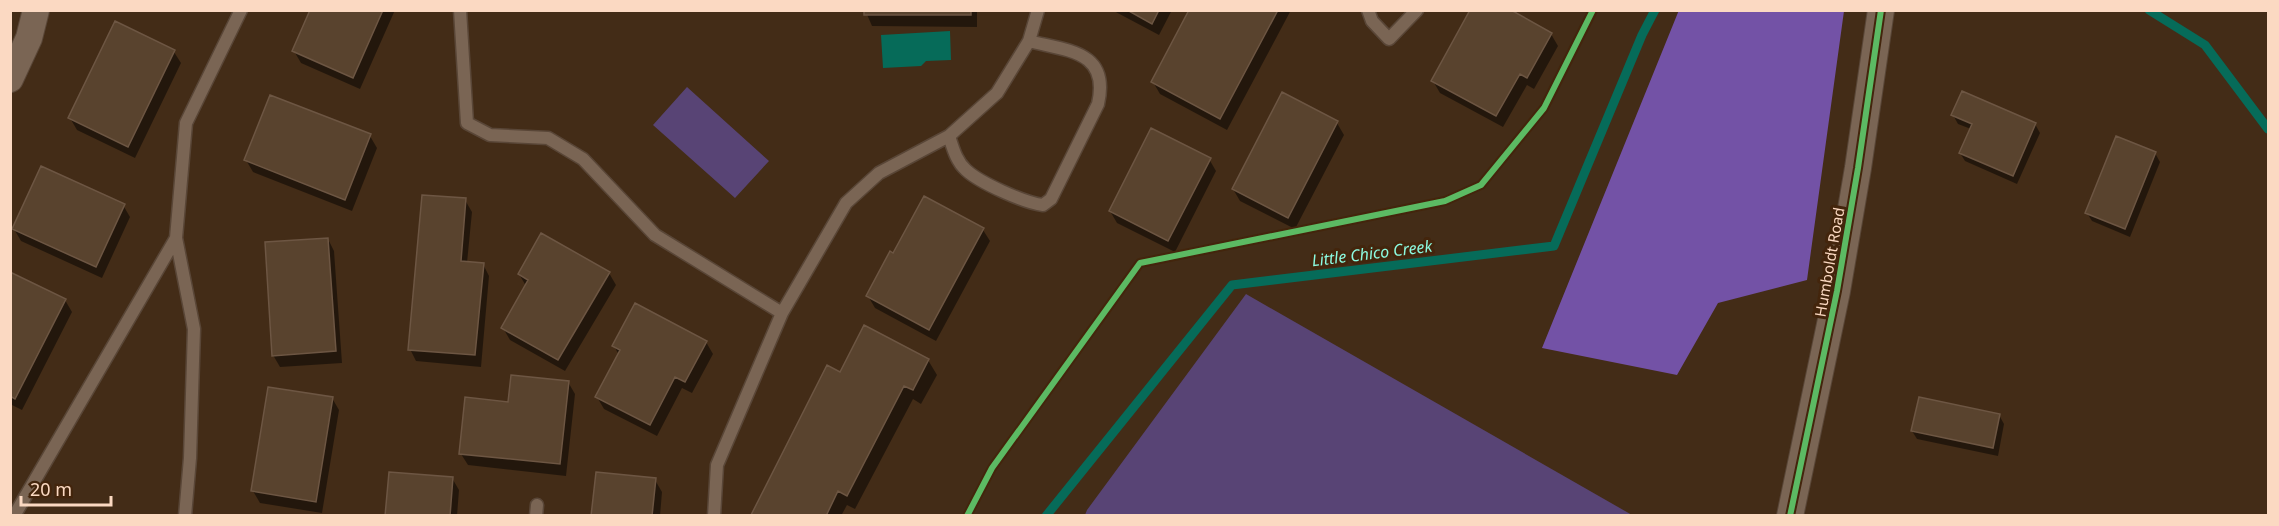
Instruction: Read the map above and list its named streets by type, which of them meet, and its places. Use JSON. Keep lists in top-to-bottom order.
{
  "streets": {
    "street": ["Humboldt Road"]
  },
  "water": ["Little Chico Creek"],
  "scale_bar": "20 m"
}
